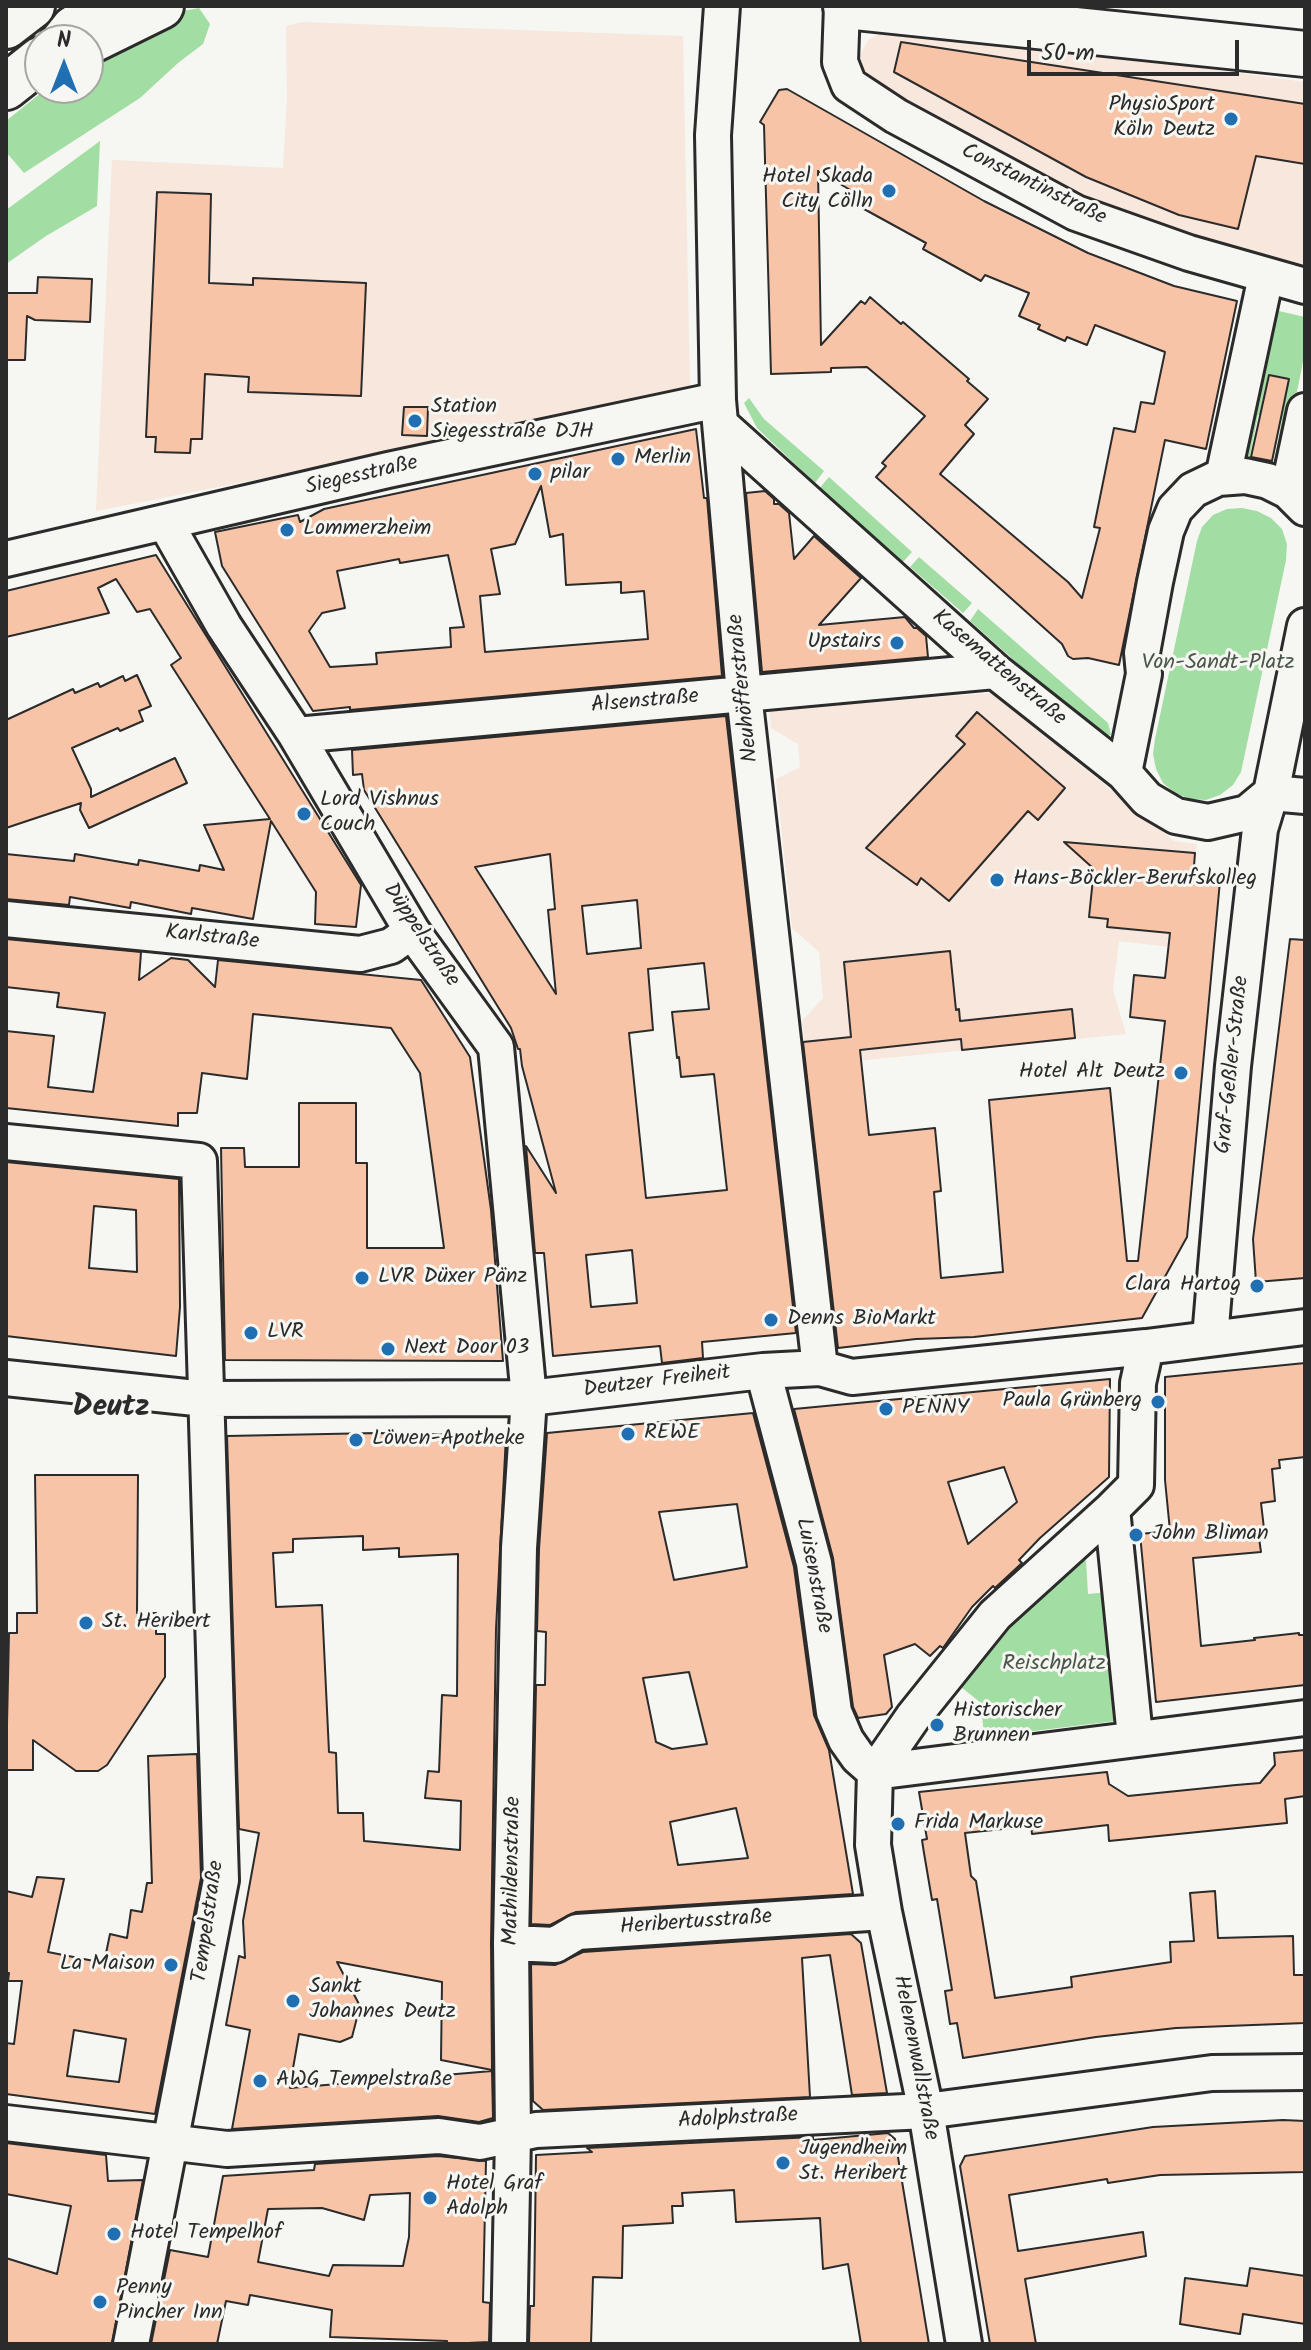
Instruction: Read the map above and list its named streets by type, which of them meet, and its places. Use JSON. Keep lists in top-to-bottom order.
{
  "streets": {
    "street": [
      "Constantinstraße",
      "Siegesstraße",
      "Kasemattenstraße",
      "Neuhöfferstraße",
      "Alsenstraße",
      "Düppelstraße",
      "Karlstraße",
      "Graf-Geßler-Straße",
      "Deutzer Freiheit",
      "Luisenstraße",
      "Mathildenstraße",
      "Tempelstraße",
      "Heribertusstraße",
      "Helenenwallstraße",
      "Adolphstraße"
    ]
  },
  "crossings": [
    ["Siegesstraße", "Kasemattenstraße"],
    ["Siegesstraße", "Neuhöfferstraße"],
    ["Siegesstraße", "Düppelstraße"],
    ["Kasemattenstraße", "Neuhöfferstraße"],
    ["Kasemattenstraße", "Alsenstraße"],
    ["Kasemattenstraße", "Graf-Geßler-Straße"],
    ["Neuhöfferstraße", "Alsenstraße"],
    ["Neuhöfferstraße", "Deutzer Freiheit"],
    ["Alsenstraße", "Düppelstraße"],
    ["Düppelstraße", "Karlstraße"],
    ["Düppelstraße", "Deutzer Freiheit"],
    ["Düppelstraße", "Mathildenstraße"],
    ["Graf-Geßler-Straße", "Deutzer Freiheit"],
    ["Deutzer Freiheit", "Luisenstraße"],
    ["Deutzer Freiheit", "Mathildenstraße"],
    ["Deutzer Freiheit", "Tempelstraße"],
    ["Luisenstraße", "Helenenwallstraße"],
    ["Mathildenstraße", "Heribertusstraße"],
    ["Mathildenstraße", "Adolphstraße"],
    ["Tempelstraße", "Adolphstraße"],
    ["Heribertusstraße", "Helenenwallstraße"],
    ["Helenenwallstraße", "Adolphstraße"]
  ],
  "districts": ["Deutz"],
  "parks": ["Von-Sandt-Platz", "Reischplatz"],
  "places": [
    "PhysioSport Köln Deutz",
    "Hotel Skada City Cölln",
    "Station Siegesstraße DJH",
    "Merlin",
    "pilar",
    "Lommerzheim",
    "Upstairs",
    "Lord Vishnus Couch",
    "Hans-Böckler-Berufskolleg",
    "Hotel Alt Deutz",
    "LVR Düxer Pänz",
    "Clara Hartog",
    "Denns BioMarkt",
    "LVR",
    "Next Door 03",
    "Paula Grünberg",
    "PENNY",
    "REWE",
    "Löwen-Apotheke",
    "John Bliman",
    "St. Heribert",
    "Historischer Brunnen",
    "Frida Markuse",
    "La Maison",
    "Sankt Johannes Deutz",
    "AWG Tempelstraße",
    "Jugendheim St. Heribert",
    "Hotel Graf Adolph",
    "Hotel Tempelhof",
    "Penny Pincher Inn"
  ],
  "scale_bar": "50 m",
  "north": "top"
}
